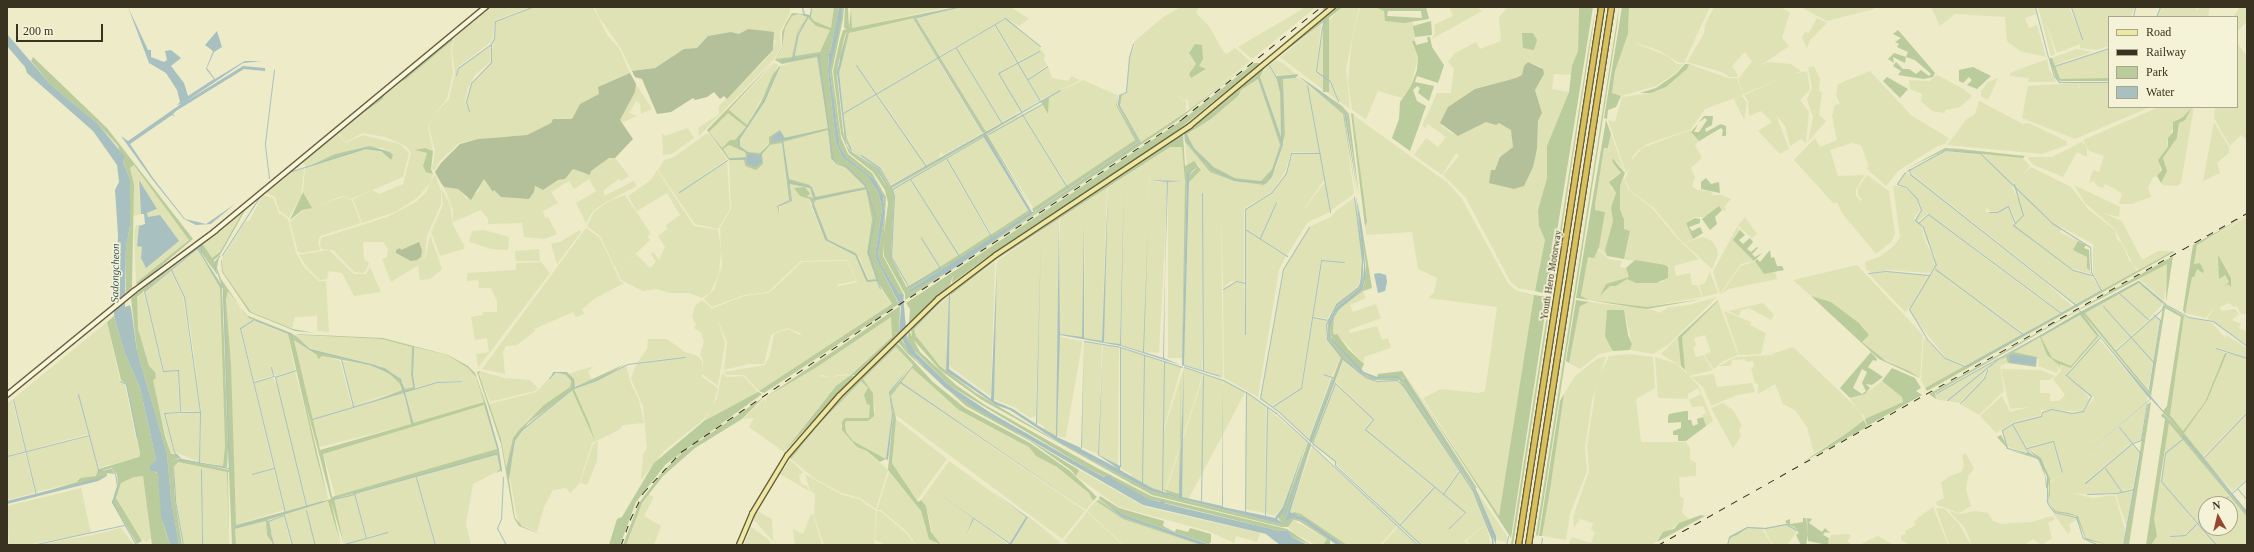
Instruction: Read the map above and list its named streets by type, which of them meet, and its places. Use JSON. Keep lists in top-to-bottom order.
{
  "streets": {
    "highway": ["Youth Hero Motorway"]
  },
  "water": ["Sadongcheon"],
  "legend": [
    "Road",
    "Railway",
    "Park",
    "Water"
  ],
  "scale_bar": "200 m",
  "north": "top"
}
